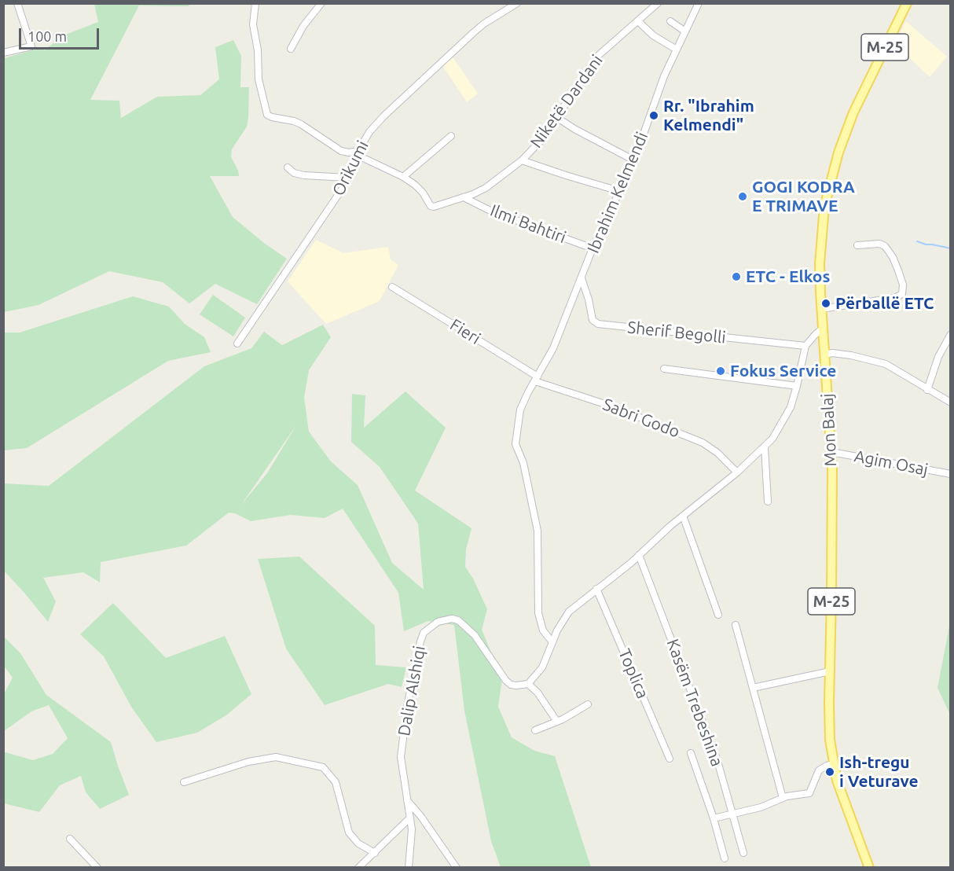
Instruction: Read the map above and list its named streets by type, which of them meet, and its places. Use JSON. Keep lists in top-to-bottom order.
{
  "streets": {
    "main road": ["M-25", "Mon Balaj"],
    "street": [
      "Niketë Dardani",
      "Orikumi",
      "Ibrahim Kelmendi",
      "Ilmi Bahtiri",
      "Fieri",
      "Sherif Begolli",
      "Sabri Godo",
      "Agim Osaj",
      "Toplica",
      "Dalip Alshiqi",
      "Kasëm Trebeshina"
    ]
  },
  "crossings": [
    ["Niketë Dardani", "Ilmi Bahtiri"],
    ["Ibrahim Kelmendi", "Ilmi Bahtiri"],
    ["Ibrahim Kelmendi", "Fieri"],
    ["Ibrahim Kelmendi", "Sherif Begolli"],
    ["Ibrahim Kelmendi", "Sabri Godo"],
    ["Fieri", "Sabri Godo"],
    ["Mon Balaj", "Agim Osaj"]
  ],
  "places": [
    "Rr. \"Ibrahim Kelmendi\"",
    "GOGI KODRA E TRIMAVE",
    "ETC - Elkos",
    "Përballë ETC",
    "Fokus Service",
    "Ish-tregu i Veturave"
  ],
  "scale_bar": "100 m"
}
